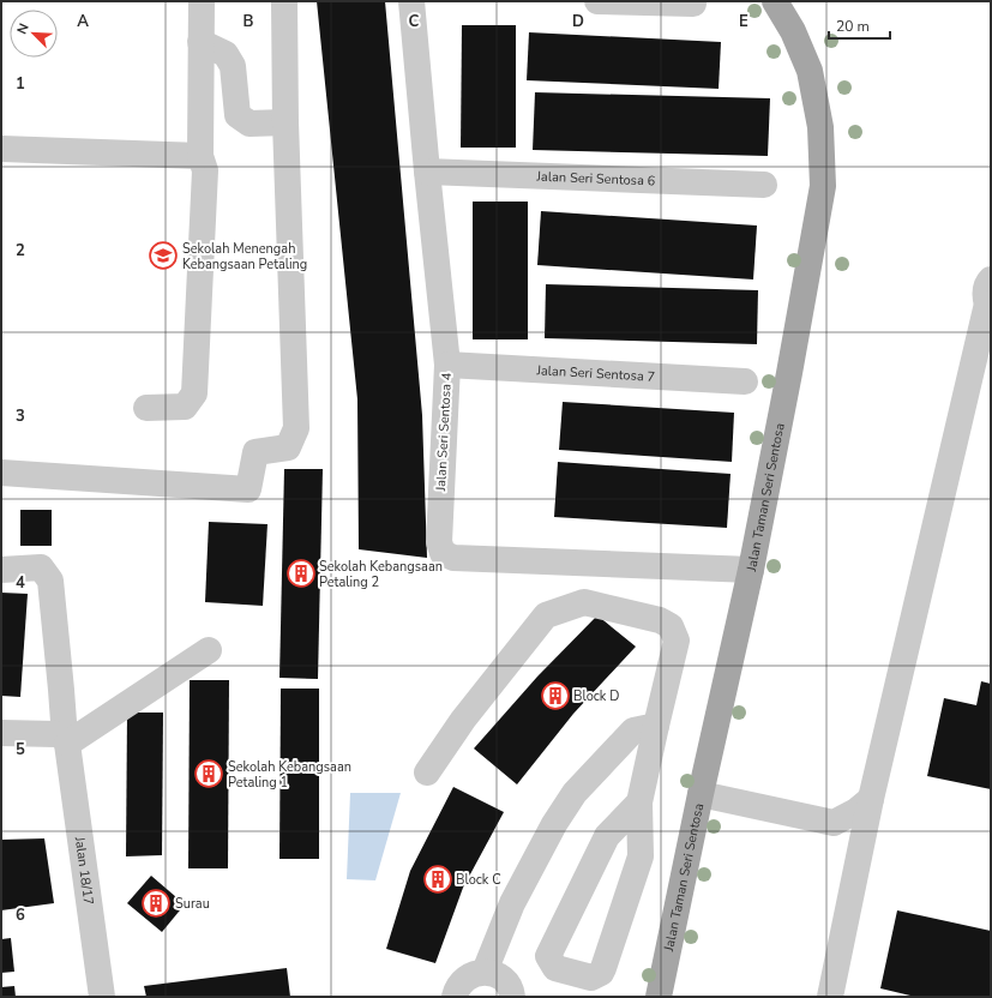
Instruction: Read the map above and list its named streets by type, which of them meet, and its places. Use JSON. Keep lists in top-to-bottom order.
{
  "streets": {
    "main road": ["Jalan Taman Seri Sentosa"],
    "street": [
      "Jalan Seri Sentosa 6",
      "Jalan Seri Sentosa 7",
      "Jalan Seri Sentosa 4",
      "Jalan 18/17"
    ]
  },
  "crossings": [
    ["Jalan Seri Sentosa 6", "Jalan Seri Sentosa 4"],
    ["Jalan Seri Sentosa 7", "Jalan Seri Sentosa 4"],
    ["Jalan Seri Sentosa 4", "Jalan Taman Seri Sentosa"]
  ],
  "places": {
    "school or university": ["Sekolah Menengah Kebangsaan Petaling"],
    "building": [
      "Sekolah Kebangsaan Petaling 2",
      "Block D",
      "Sekolah Kebangsaan Petaling 1",
      "Block C",
      "Surau"
    ]
  },
  "scale_bar": "20 m",
  "north": "top left",
  "grid": {
    "columns": [
      "A",
      "B",
      "C",
      "D",
      "E"
    ],
    "rows": [
      "1",
      "2",
      "3",
      "4",
      "5",
      "6"
    ]
  }
}
